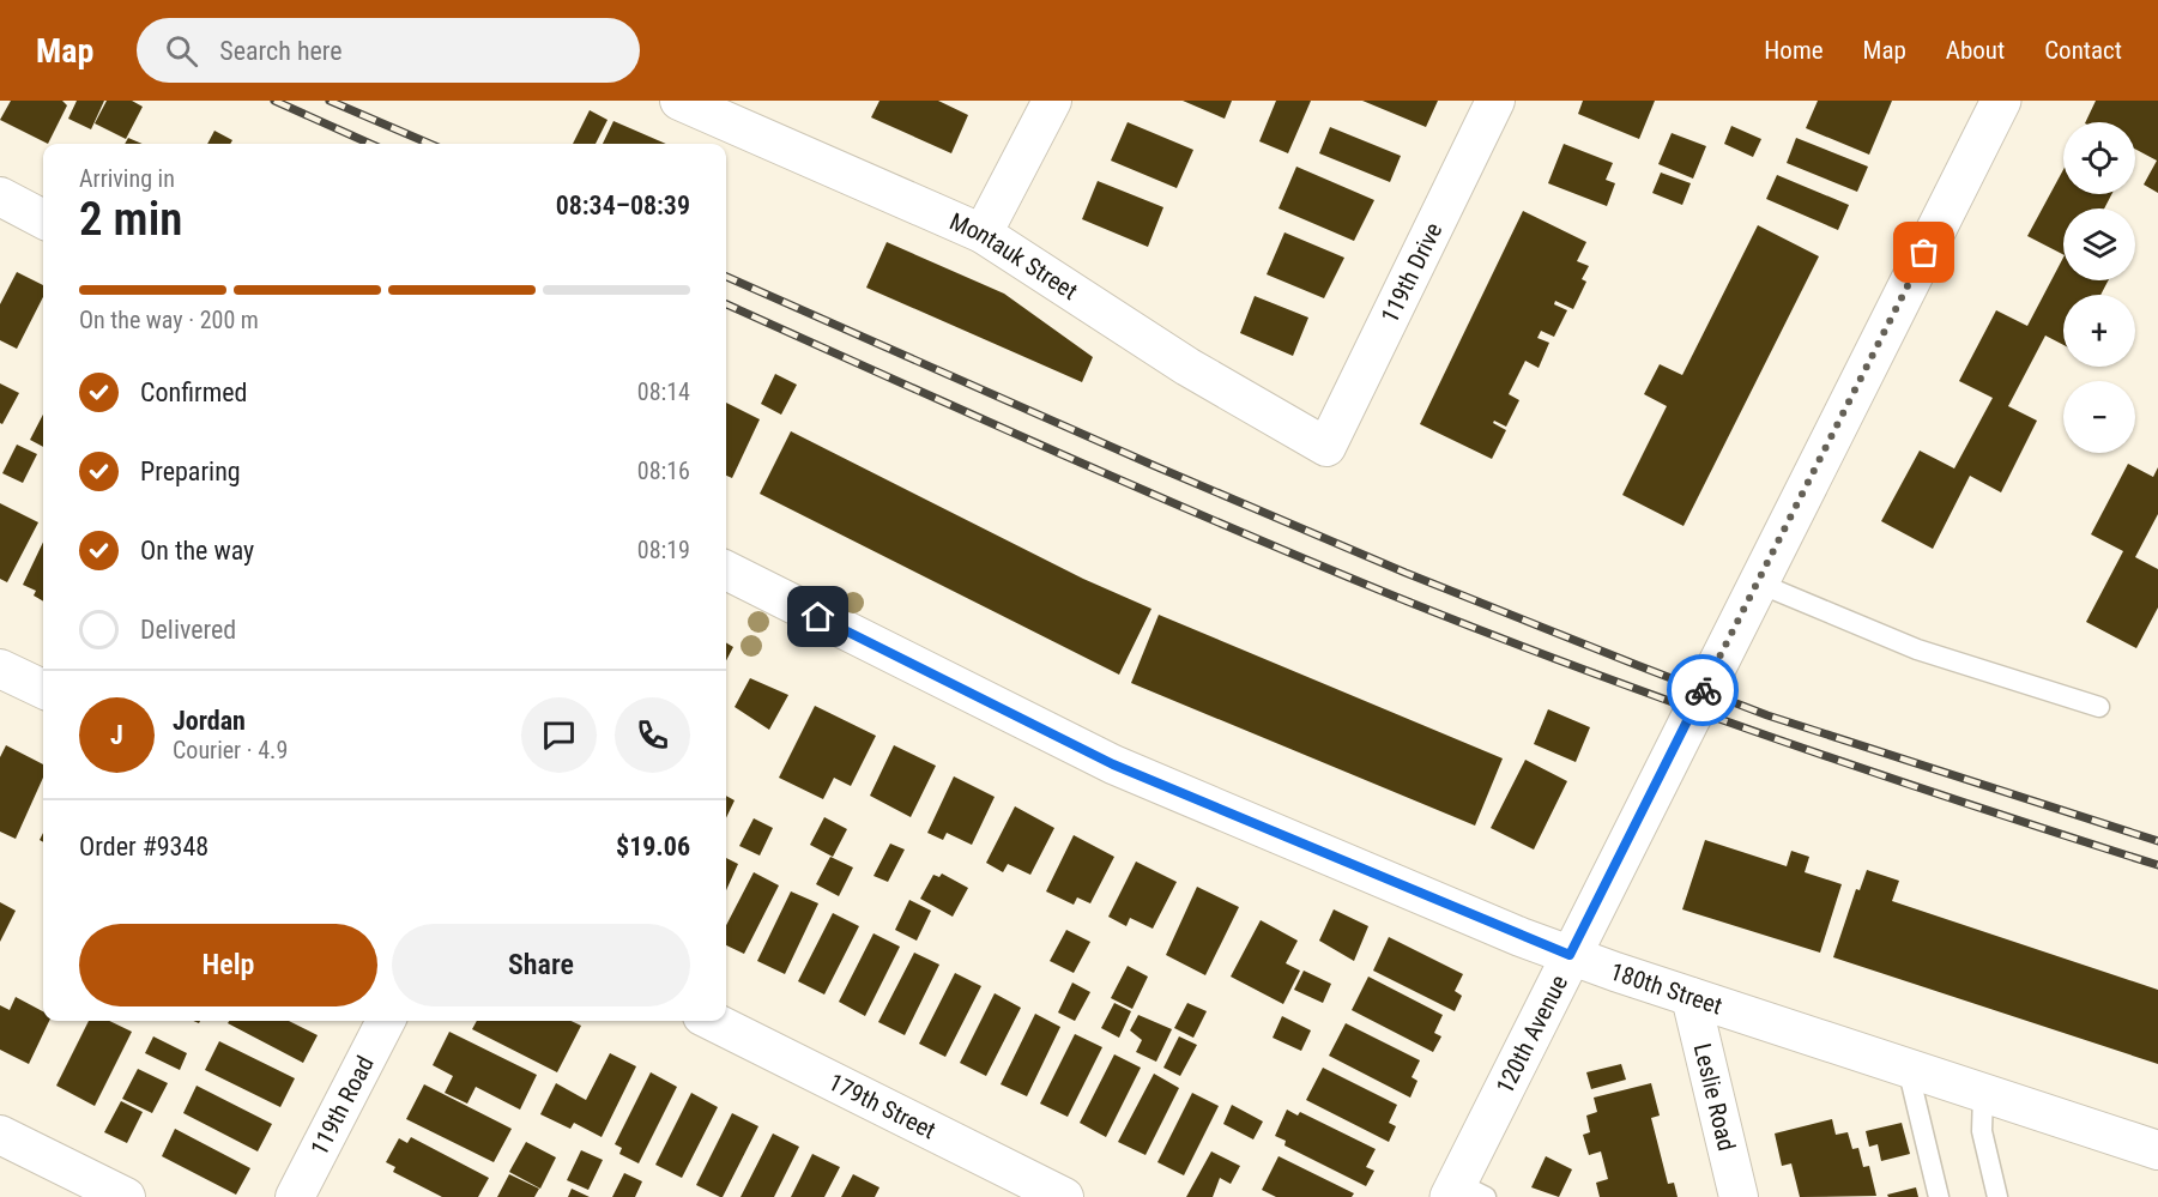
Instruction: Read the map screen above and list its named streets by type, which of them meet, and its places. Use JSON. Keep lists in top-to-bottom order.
{
  "streets": {
    "street": [
      "Montauk Street",
      "119th Drive",
      "180th Street",
      "120th Avenue",
      "Leslie Road",
      "119th Road",
      "179th Street"
    ]
  },
  "crossings": [
    ["Montauk Street", "119th Drive"],
    ["180th Street", "120th Avenue"],
    ["180th Street", "Leslie Road"]
  ],
  "page": {
    "header": "Map",
    "search": "Search here",
    "nav": [
      "Home",
      "Map",
      "About",
      "Contact"
    ],
    "map_buttons": ["+", "−"],
    "heading": ["2 min", "Arriving in", "08:34–08:39"],
    "panel": [
      "Jordan",
      "Courier · 4.9",
      "Order #9348",
      "$19.06"
    ],
    "bar": "On the way · 200 m",
    "list": [
      ["Confirmed", "08:14"],
      ["Preparing", "08:16"],
      ["On the way", "08:19"],
      "Delivered"
    ],
    "round": "J",
    "buttons": ["Help", "Share"]
  }
}
